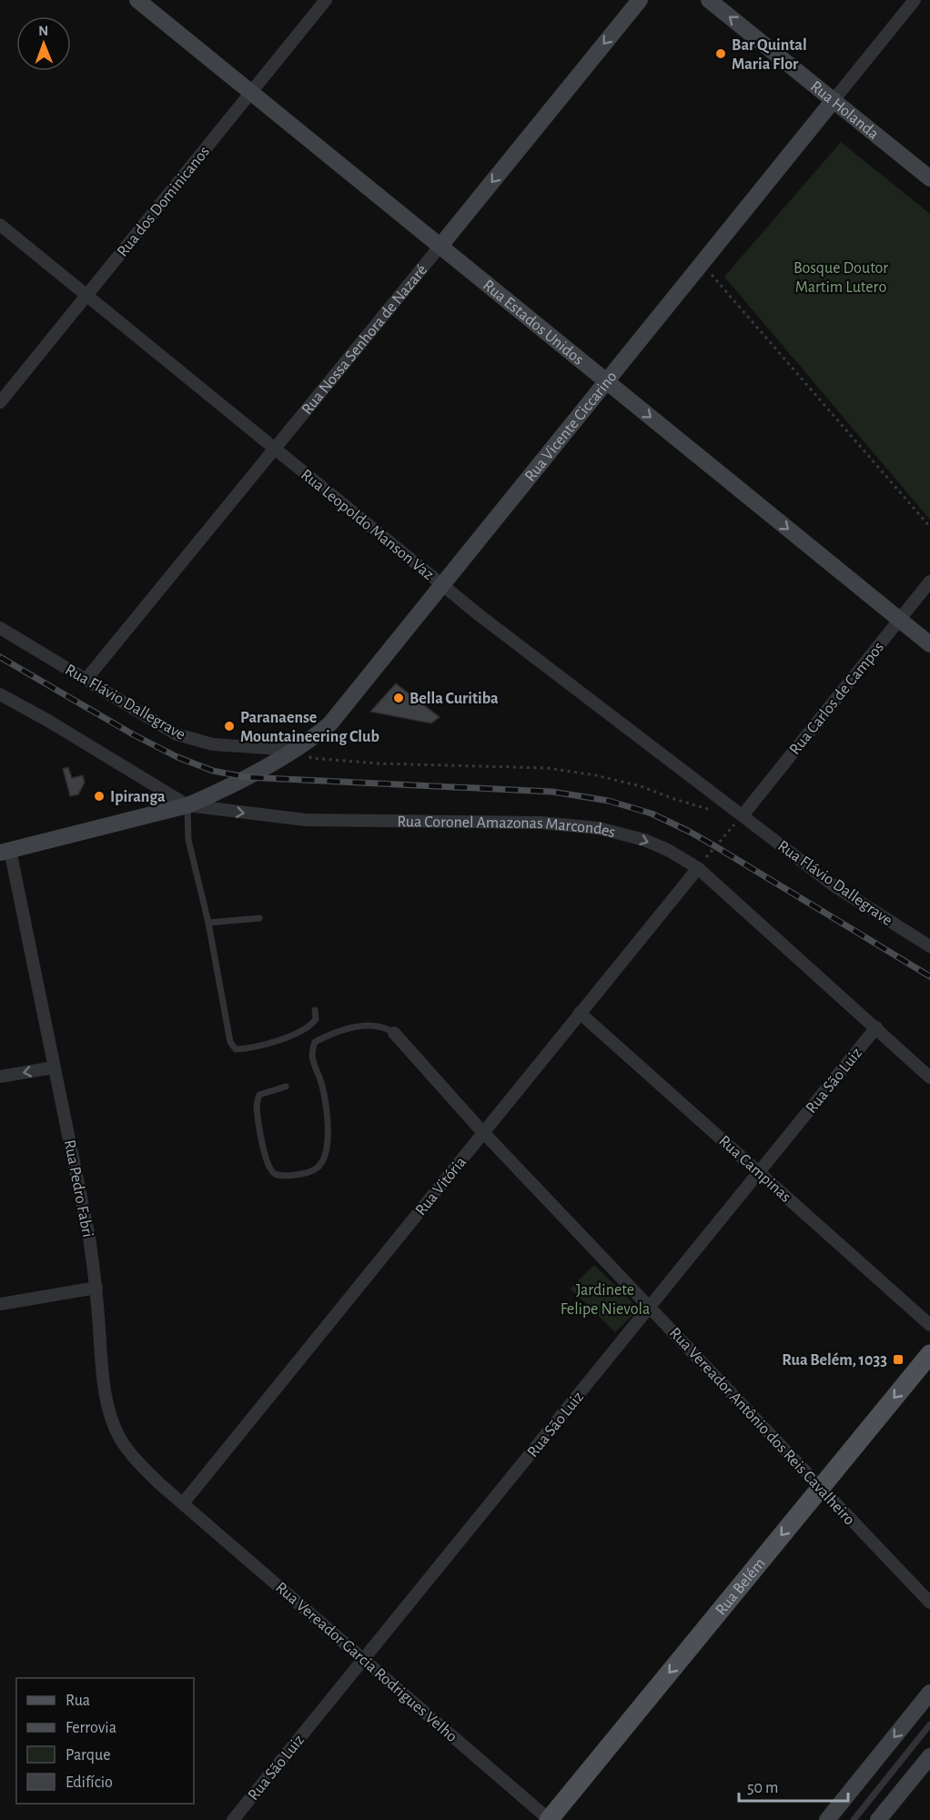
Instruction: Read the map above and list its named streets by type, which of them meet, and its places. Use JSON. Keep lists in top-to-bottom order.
{
  "streets": {
    "main road": ["Rua Belém"],
    "street": [
      "Rua Holanda",
      "Rua dos Dominicanos",
      "Rua Estados Unidos",
      "Rua Nossa Senhora de Nazaré",
      "Rua Vicente Ciccarino",
      "Rua Leopoldo Manson Vaz",
      "Rua Carlos de Campos",
      "Rua Flávio Dallegrave",
      "Rua Coronel Amazonas Marcondes",
      "Rua São Luiz",
      "Rua Campinas",
      "Rua Vitória",
      "Rua Pedro Fabri",
      "Rua Vereador Antônio dos Reis Cavalheiro",
      "Rua Vereador Garcia Rodrigues Velho"
    ]
  },
  "crossings": [
    ["Rua Holanda", "Rua Vicente Ciccarino"],
    ["Rua dos Dominicanos", "Rua Estados Unidos"],
    ["Rua dos Dominicanos", "Rua Leopoldo Manson Vaz"],
    ["Rua Estados Unidos", "Rua Nossa Senhora de Nazaré"],
    ["Rua Estados Unidos", "Rua Vicente Ciccarino"],
    ["Rua Estados Unidos", "Rua Carlos de Campos"],
    ["Rua Nossa Senhora de Nazaré", "Rua Leopoldo Manson Vaz"],
    ["Rua Nossa Senhora de Nazaré", "Rua Flávio Dallegrave"],
    ["Rua Vicente Ciccarino", "Rua Leopoldo Manson Vaz"],
    ["Rua Vicente Ciccarino", "Rua Flávio Dallegrave"],
    ["Rua Vicente Ciccarino", "Rua Coronel Amazonas Marcondes"],
    ["Rua Leopoldo Manson Vaz", "Rua Carlos de Campos"],
    ["Rua Leopoldo Manson Vaz", "Rua Flávio Dallegrave"],
    ["Rua Carlos de Campos", "Rua Flávio Dallegrave"],
    ["Rua Coronel Amazonas Marcondes", "Rua São Luiz"],
    ["Rua Coronel Amazonas Marcondes", "Rua Vitória"],
    ["Rua Coronel Amazonas Marcondes", "Rua Pedro Fabri"],
    ["Rua São Luiz", "Rua Campinas"],
    ["Rua São Luiz", "Rua Vereador Antônio dos Reis Cavalheiro"],
    ["Rua São Luiz", "Rua Vereador Garcia Rodrigues Velho"],
    ["Rua Campinas", "Rua Vitória"],
    ["Rua Vitória", "Rua Pedro Fabri"],
    ["Rua Vitória", "Rua Vereador Antônio dos Reis Cavalheiro"],
    ["Rua Vitória", "Rua Vereador Garcia Rodrigues Velho"],
    ["Rua Pedro Fabri", "Rua Vereador Garcia Rodrigues Velho"],
    ["Rua Vereador Antônio dos Reis Cavalheiro", "Rua Belém"],
    ["Rua Belém", "Rua Vereador Garcia Rodrigues Velho"]
  ],
  "one_way": [
    "Rua Holanda",
    "Rua Estados Unidos",
    "Rua Nossa Senhora de Nazaré",
    "Rua Coronel Amazonas Marcondes",
    "Rua Belém"
  ],
  "parks": ["Bosque Doutor Martim Lutero", "Jardinete Felipe Nievola"],
  "places": {
    "other": [
      "Bar Quintal Maria Flor",
      "Bella Curitiba",
      "Paranaense Mountaineering Club",
      "Ipiranga"
    ],
    "transit": ["Rua Belém, 1033"]
  },
  "legend": [
    "Rua",
    "Ferrovia",
    "Parque",
    "Edifício"
  ],
  "scale_bar": "50 m",
  "north": "top"
}
